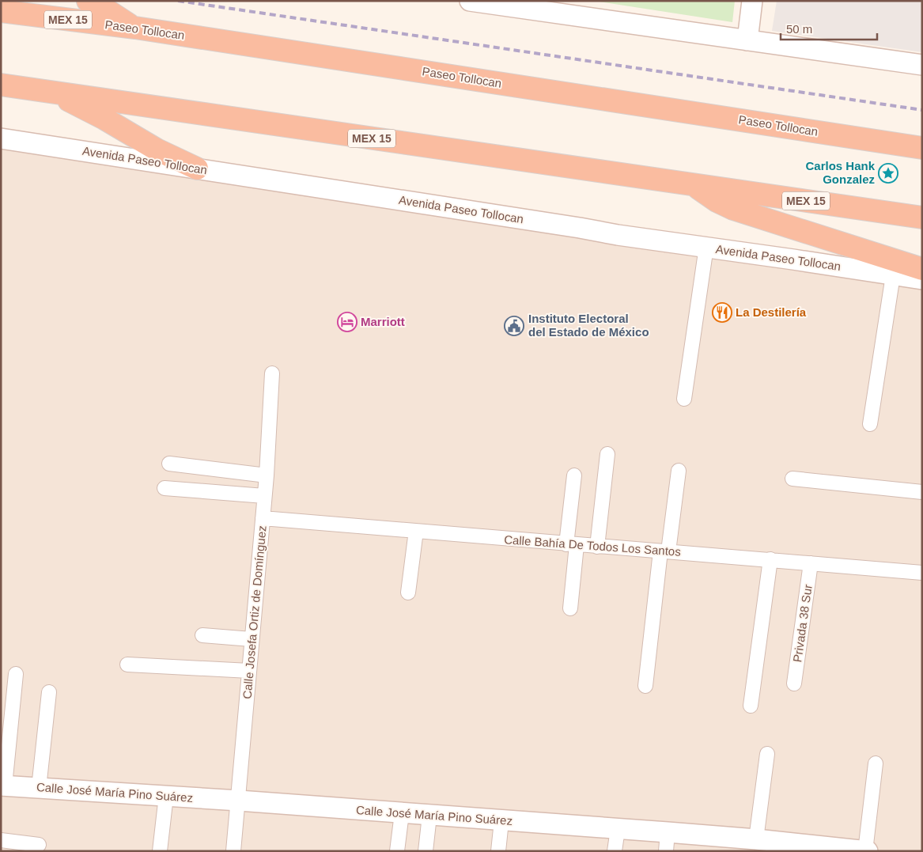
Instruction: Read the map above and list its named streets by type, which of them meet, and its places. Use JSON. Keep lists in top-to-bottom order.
{
  "streets": {
    "highway": ["MEX 15", "Paseo Tollocan"],
    "main road": ["Avenida Paseo Tollocan", "Calle José María Pino Suárez"],
    "street": ["Calle Bahía De Todos Los Santos", "Calle Josefa Ortiz de Domínguez", "Privada 38 Sur"]
  },
  "crossings": [
    ["Calle Bahía De Todos Los Santos", "Calle Josefa Ortiz de Domínguez"],
    ["Calle Bahía De Todos Los Santos", "Privada 38 Sur"],
    ["Calle Josefa Ortiz de Domínguez", "Calle José María Pino Suárez"]
  ],
  "places": {
    "place": ["Carlos Hank Gonzalez"],
    "restaurant": ["La Destilería"],
    "hotel": ["Marriott"],
    "public building": ["Instituto Electoral del Estado de México"]
  },
  "scale_bar": "50 m"
}
